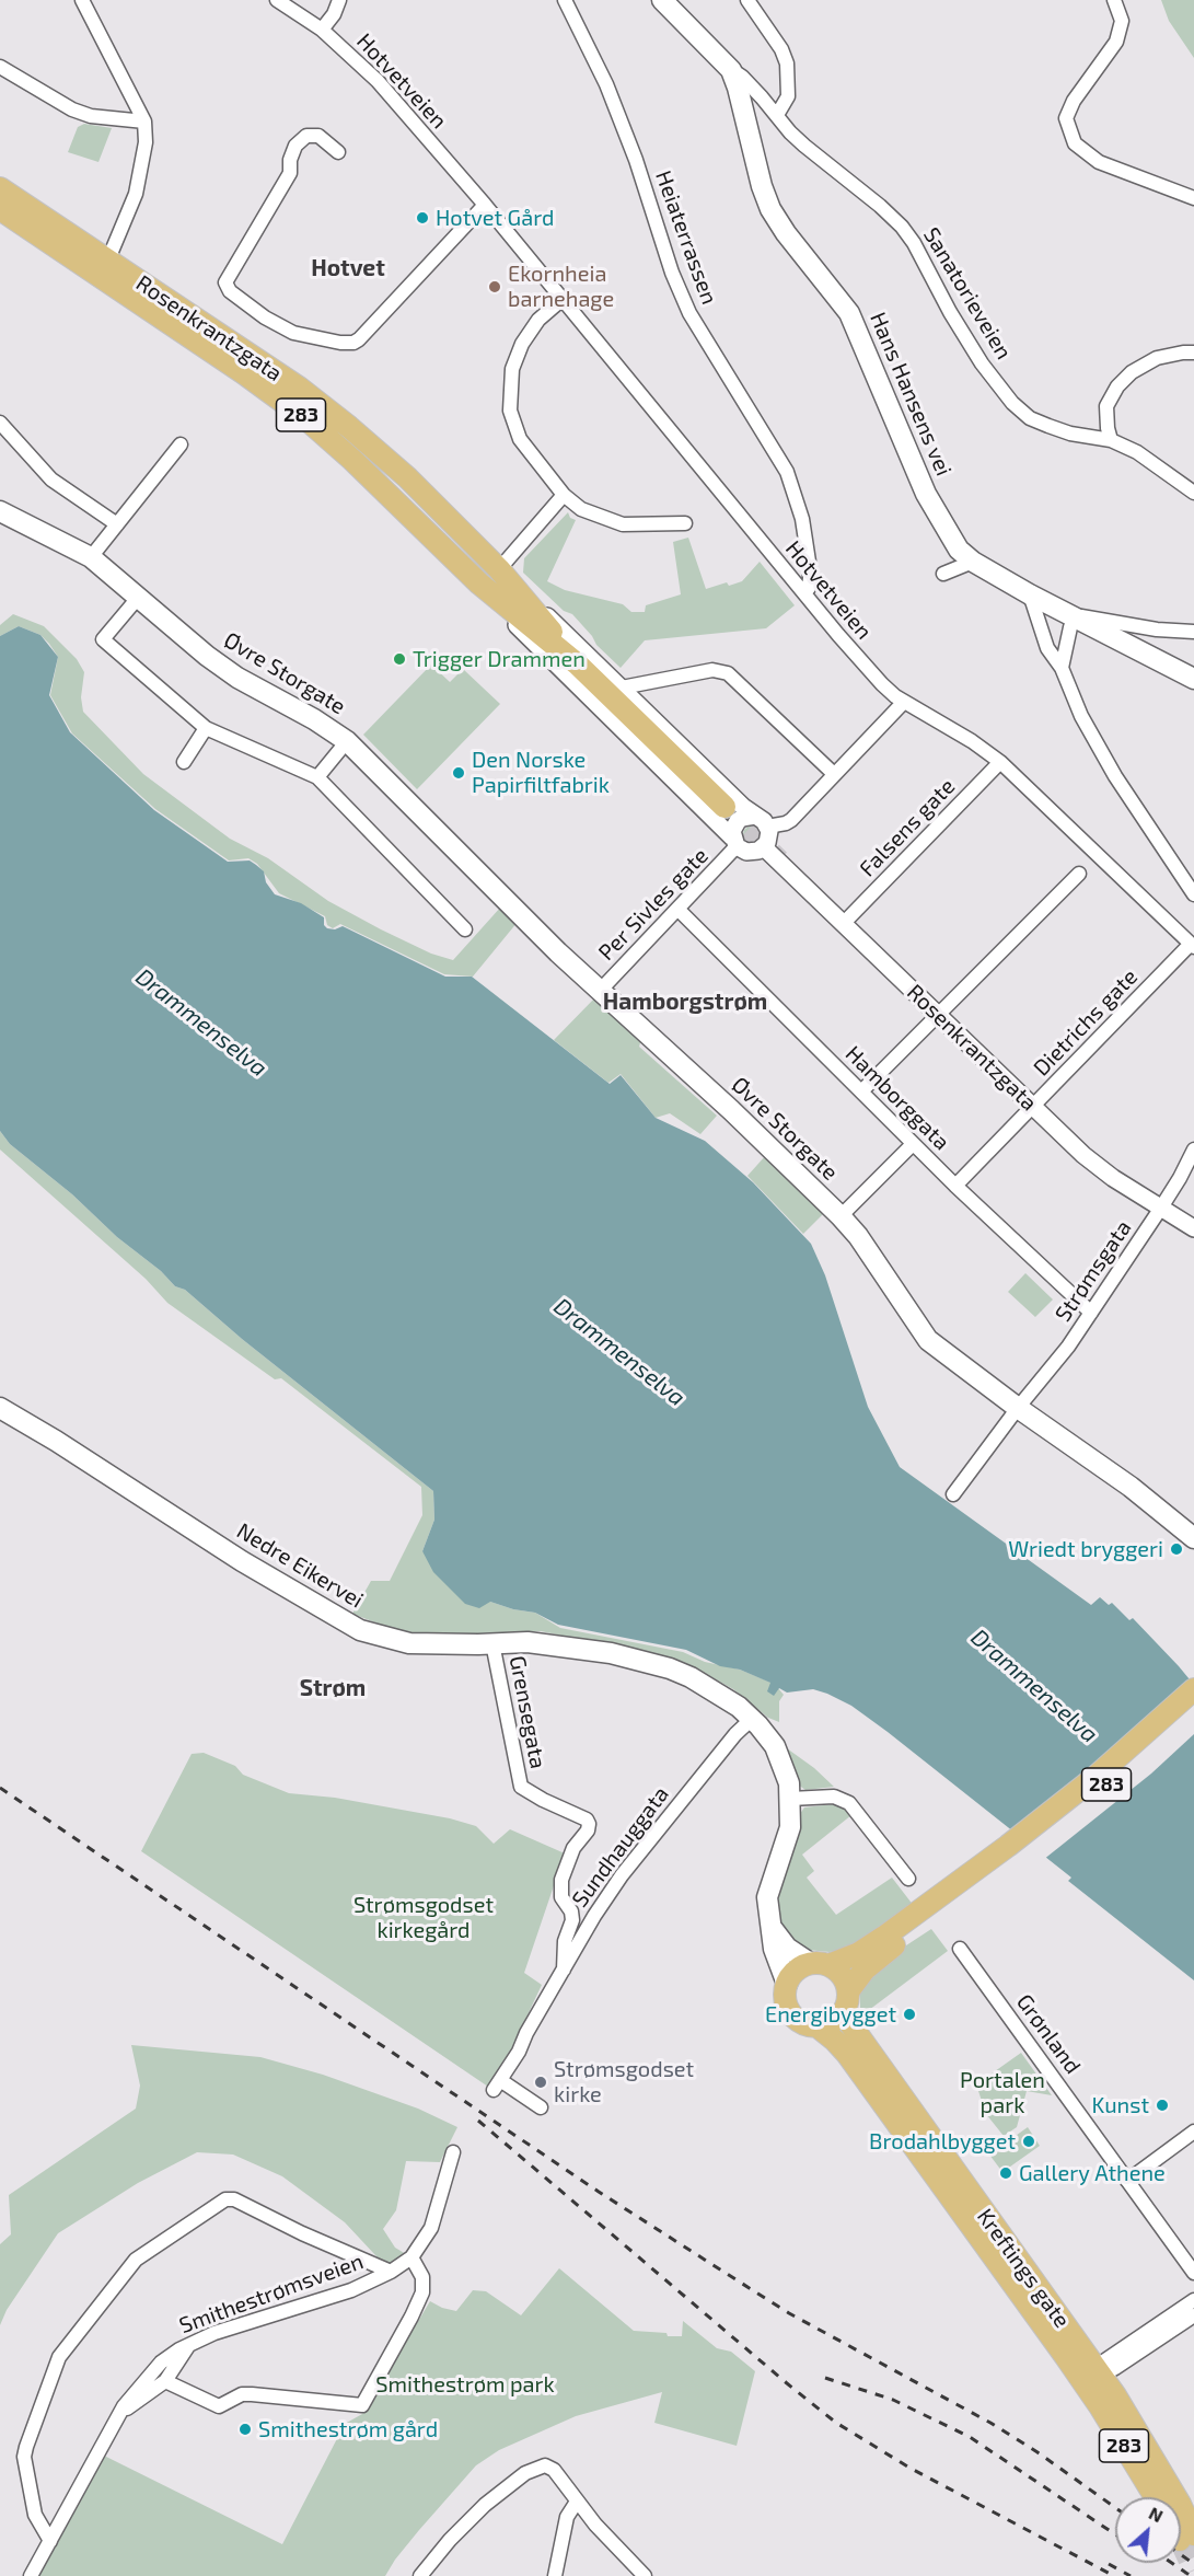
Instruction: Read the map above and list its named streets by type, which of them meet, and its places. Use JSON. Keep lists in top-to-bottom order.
{
  "streets": {
    "main road": [
      "Rosenkrantzgata",
      "Hans Hansens vei",
      "283",
      "Øvre Storgate",
      "Nedre Eikervei",
      "Kreftings gate"
    ],
    "street": [
      "Hotvetveien",
      "Heiaterrassen",
      "Sanatorieveien",
      "Falsens gate",
      "Per Sivles gate",
      "Dietrichs gate",
      "Hamborggata",
      "Strømsgata",
      "Grensegata",
      "Sundhauggata",
      "Grønland",
      "Smithestrømsveien"
    ]
  },
  "crossings": [
    ["Hotvetveien", "Heiaterrassen"],
    ["Hotvetveien", "Falsens gate"],
    ["Hotvetveien", "Dietrichs gate"],
    ["Sanatorieveien", "Hans Hansens vei"],
    ["Rosenkrantzgata", "Falsens gate"],
    ["Rosenkrantzgata", "Per Sivles gate"],
    ["Rosenkrantzgata", "Dietrichs gate"],
    ["Rosenkrantzgata", "Strømsgata"],
    ["283", "Kreftings gate"],
    ["Øvre Storgate", "Per Sivles gate"],
    ["Øvre Storgate", "Strømsgata"],
    ["Per Sivles gate", "Hamborggata"],
    ["Dietrichs gate", "Hamborggata"],
    ["Hamborggata", "Strømsgata"],
    ["Nedre Eikervei", "Grensegata"],
    ["Nedre Eikervei", "Sundhauggata"],
    ["Grensegata", "Sundhauggata"]
  ],
  "districts": ["Hotvet", "Hamborgstrøm", "Strøm"],
  "water": ["Drammenselva"],
  "parks": ["Strømsgodset kirkegård", "Portalen park", "Smithestrøm park"],
  "places": [
    "Hotvet Gård",
    "Ekornheia barnehage",
    "Trigger Drammen",
    "Den Norske Papirfiltfabrik",
    "Wriedt bryggeri",
    "Energibygget",
    "Strømsgodset kirke",
    "Kunst",
    "Brodahlbygget",
    "Gallery Athene",
    "Smithestrøm gård"
  ],
  "north": "top right"
}
